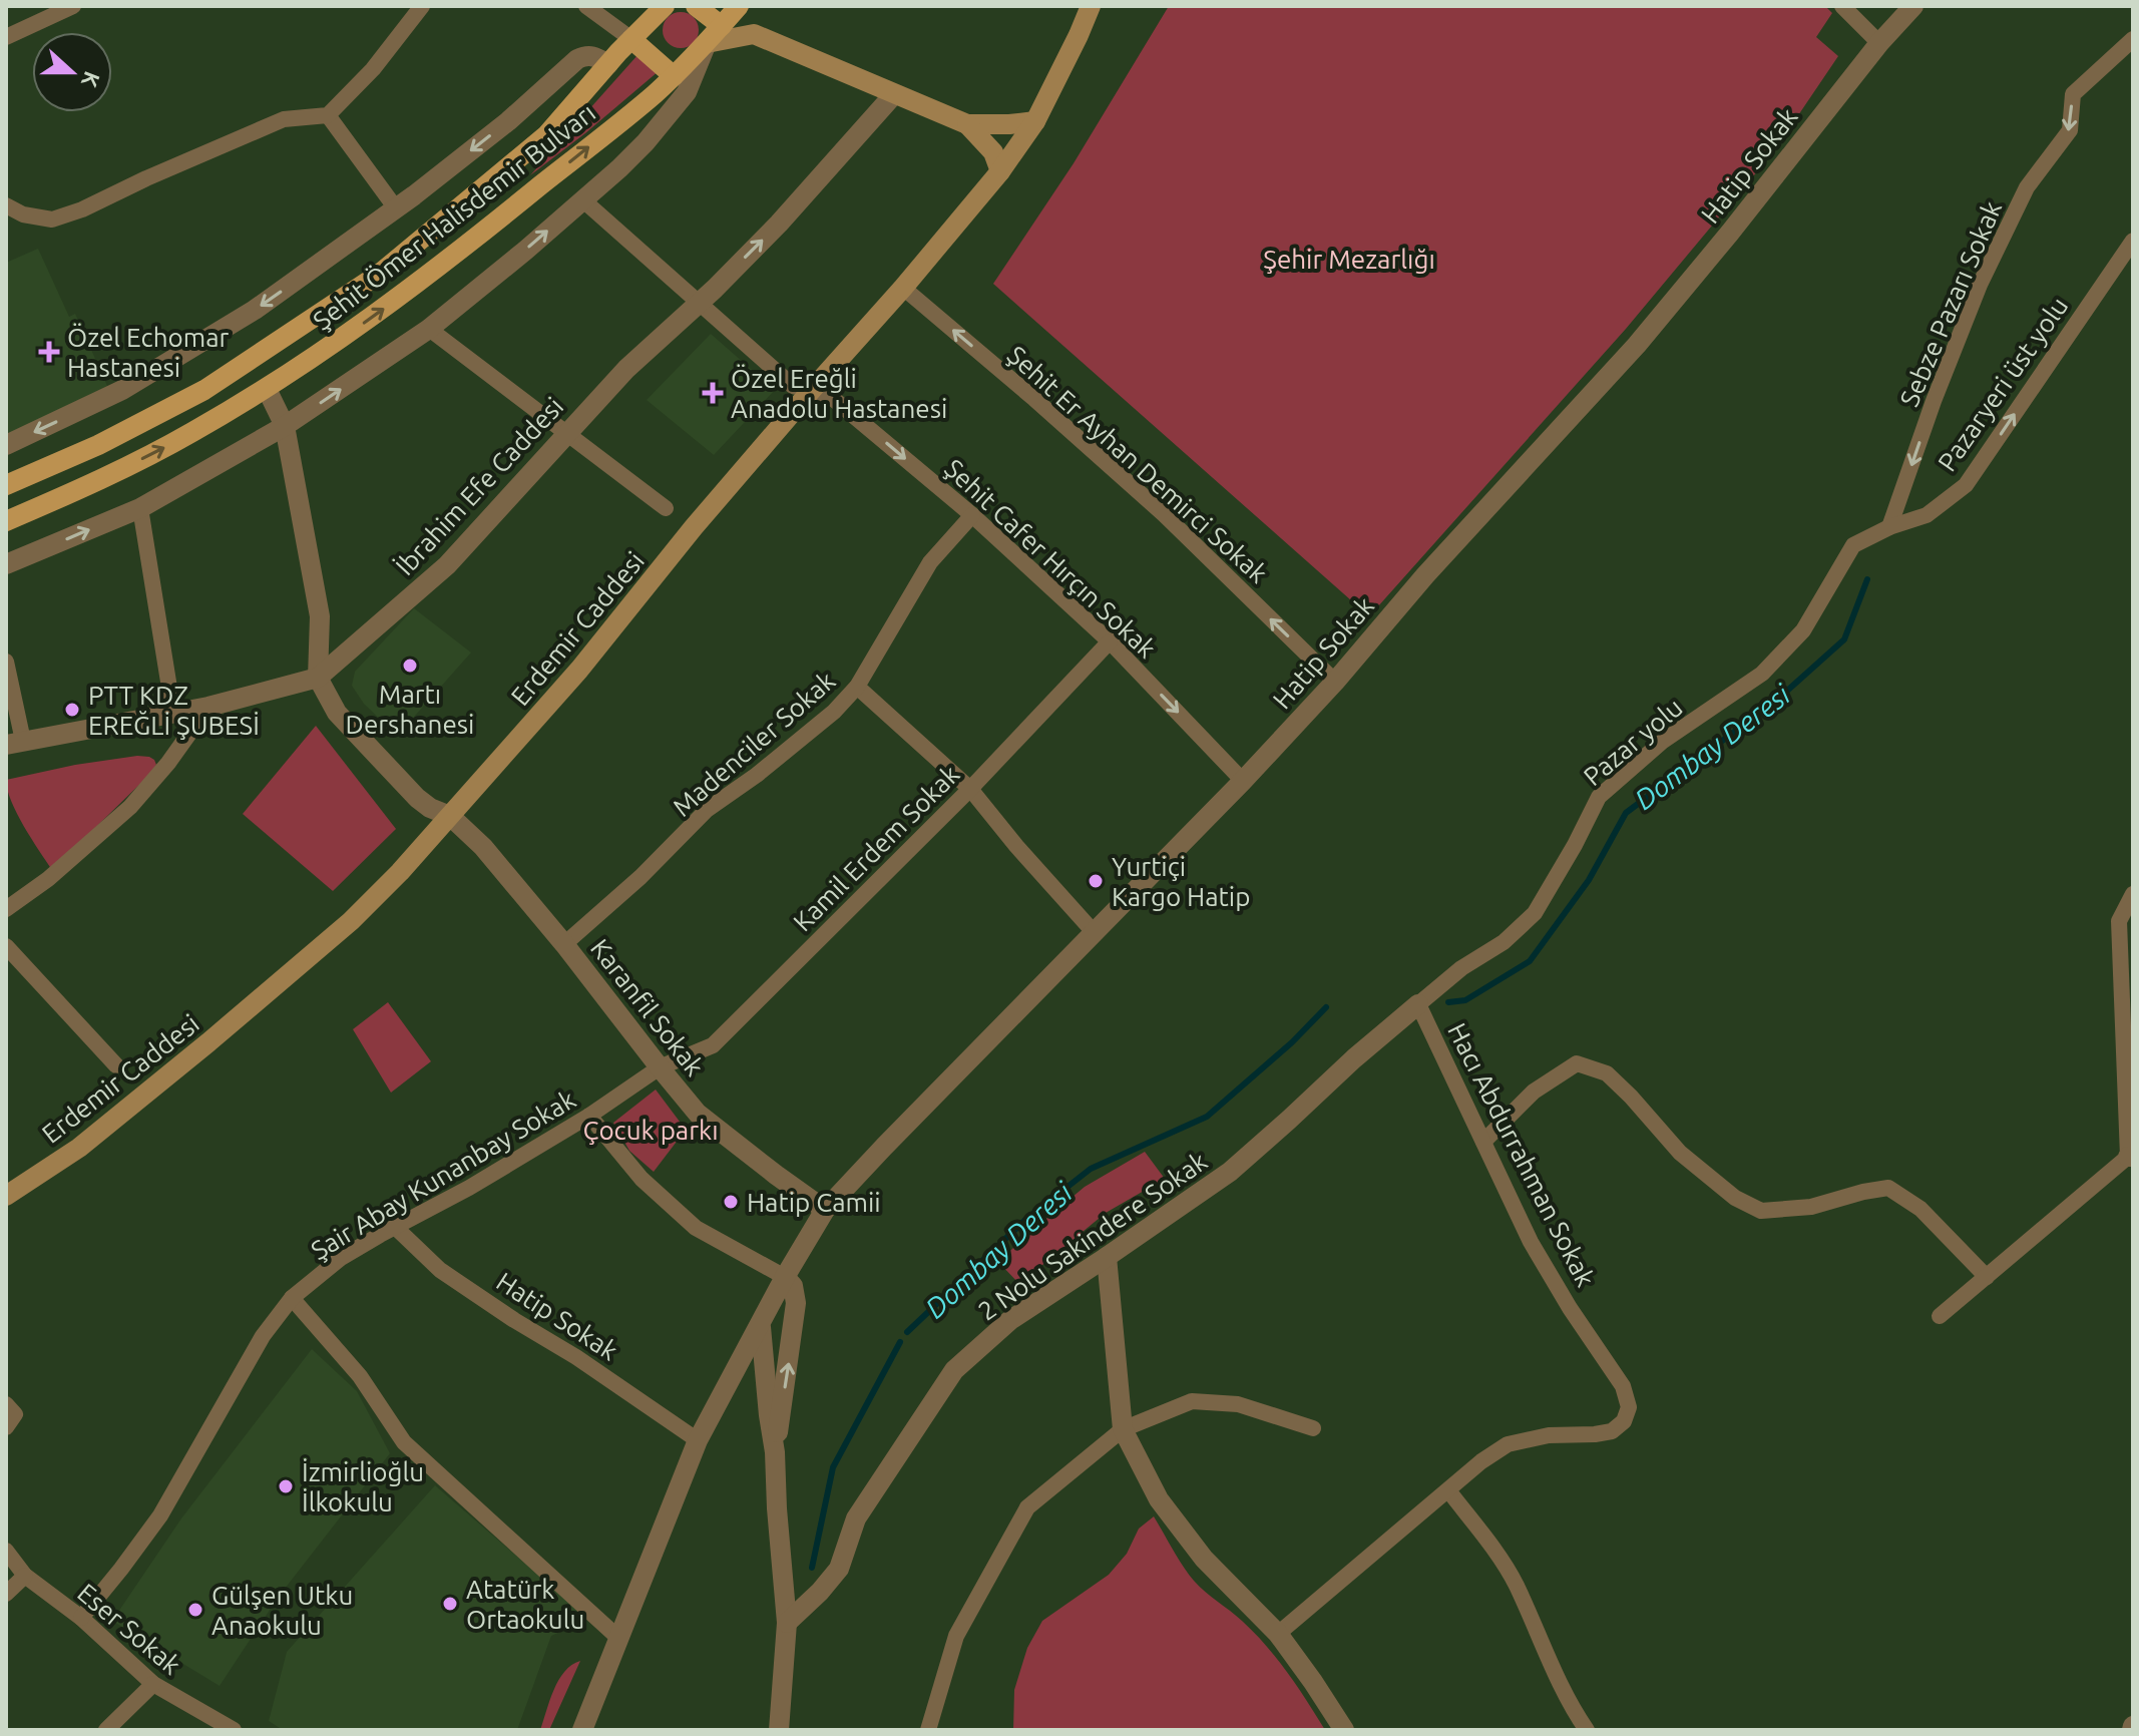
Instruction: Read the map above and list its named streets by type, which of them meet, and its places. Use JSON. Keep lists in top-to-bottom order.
{
  "streets": {
    "main road": ["Şehit Ömer Halisdemir Bulvarı", "Erdemir Caddesi"],
    "street": [
      "Hatip Sokak",
      "Sebze Pazarı Sokak",
      "Pazaryeri üst yolu",
      "Şehit Er Ayhan Demirci Sokak",
      "İbrahim Efe Caddesi",
      "Şehit Cafer Hırçın Sokak",
      "Pazar yolu",
      "Madenciler Sokak",
      "Kamil Erdem Sokak",
      "Karanfil Sokak",
      "Hacı Abdurrahman Sokak",
      "Şair Abay Kunanbay Sokak",
      "2 Nolu Sakindere Sokak",
      "Eser Sokak"
    ]
  },
  "crossings": [
    ["Hatip Sokak", "Şehit Er Ayhan Demirci Sokak"],
    ["Hatip Sokak", "Şehit Cafer Hırçın Sokak"],
    ["Hatip Sokak", "Karanfil Sokak"],
    ["Hatip Sokak", "Şair Abay Kunanbay Sokak"],
    ["Sebze Pazarı Sokak", "Pazaryeri üst yolu"],
    ["Sebze Pazarı Sokak", "Pazar yolu"],
    ["Pazaryeri üst yolu", "Pazar yolu"],
    ["Şehit Er Ayhan Demirci Sokak", "Erdemir Caddesi"],
    ["İbrahim Efe Caddesi", "Şehit Cafer Hırçın Sokak"],
    ["İbrahim Efe Caddesi", "Karanfil Sokak"],
    ["Şehit Cafer Hırçın Sokak", "Erdemir Caddesi"],
    ["Şehit Cafer Hırçın Sokak", "Madenciler Sokak"],
    ["Şehit Cafer Hırçın Sokak", "Kamil Erdem Sokak"],
    ["Erdemir Caddesi", "Karanfil Sokak"],
    ["Pazar yolu", "Hacı Abdurrahman Sokak"],
    ["Pazar yolu", "2 Nolu Sakindere Sokak"],
    ["Madenciler Sokak", "Karanfil Sokak"],
    ["Kamil Erdem Sokak", "Karanfil Sokak"],
    ["Kamil Erdem Sokak", "Şair Abay Kunanbay Sokak"],
    ["Karanfil Sokak", "Şair Abay Kunanbay Sokak"],
    ["Hacı Abdurrahman Sokak", "2 Nolu Sakindere Sokak"],
    ["Şair Abay Kunanbay Sokak", "Eser Sokak"]
  ],
  "one_way": [
    "Sebze Pazarı Sokak",
    "Pazaryeri üst yolu",
    "Şehit Er Ayhan Demirci Sokak",
    "Şehit Cafer Hırçın Sokak"
  ],
  "water": ["Dombay Deresi"],
  "parks": ["Şehir Mezarlığı", "Çocuk parkı"],
  "places": {
    "health": ["Özel Echomar Hastanesi", "Özel Ereğli Anadolu Hastanesi"],
    "other": [
      "Martı Dershanesi",
      "PTT KDZ EREĞLİ ŞUBESİ",
      "Yurtiçi Kargo Hatip",
      "Hatip Camii",
      "İzmirlioğlu İlkokulu",
      "Atatürk Ortaokulu",
      "Gülşen Utku Anaokulu"
    ]
  },
  "north": "right"
}
